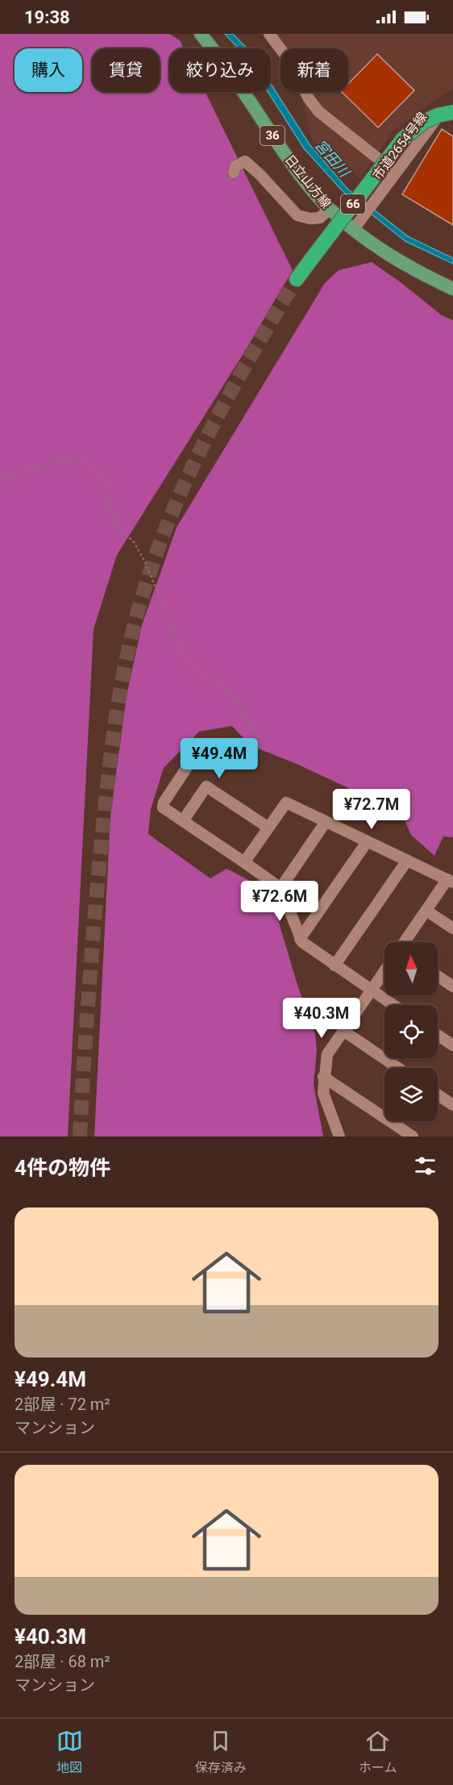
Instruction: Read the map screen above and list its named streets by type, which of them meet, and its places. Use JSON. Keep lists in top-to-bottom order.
{
  "streets": {
    "highway": ["66"],
    "main road": ["36", "日立山方線"],
    "street": ["市道2654号線"]
  },
  "crossings": [
    ["市道2654号線", "日立山方線"]
  ],
  "water": ["宮田川"],
  "north": "top",
  "page": {
    "status": "19:38",
    "chip": [
      "購入",
      "賃貸",
      "絞り込み",
      "新着"
    ],
    "price": [
      "¥49.4M",
      "¥72.7M",
      "¥72.6M",
      "¥40.3M"
    ],
    "heading": "4件の物件",
    "list": [
      {
        "name": "¥49.4M",
        "note": "2部屋 · 72 m² · マンション"
      },
      {
        "name": "¥40.3M",
        "note": "2部屋 · 68 m² · マンション"
      }
    ],
    "tabs": ["地図", "保存済み", "ホーム"]
  }
}
